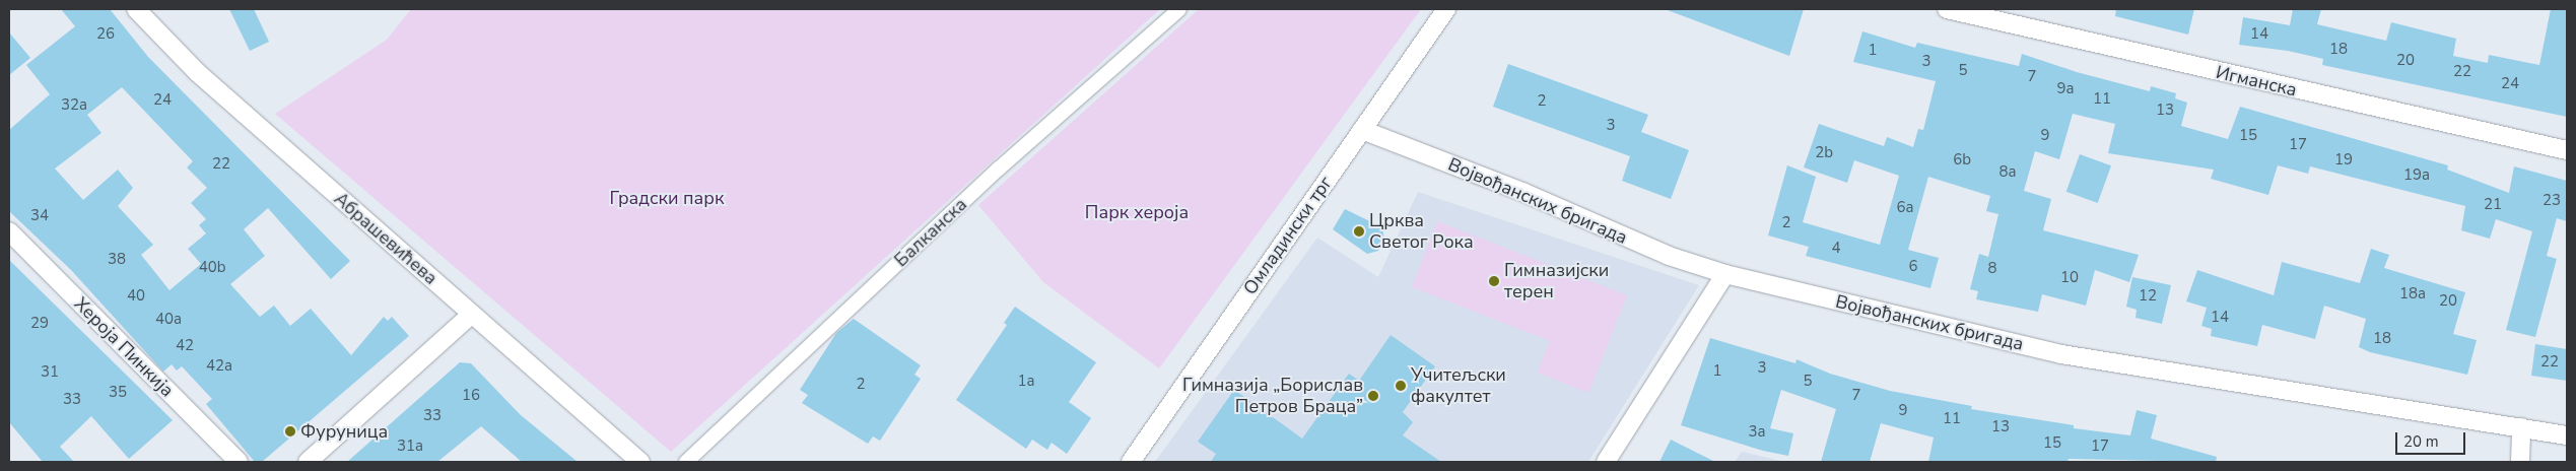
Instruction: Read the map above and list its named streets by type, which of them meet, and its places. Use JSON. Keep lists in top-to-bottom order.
{
  "streets": {
    "street": [
      "Игманска",
      "Војвођанских бригада",
      "Балканска",
      "Омладински трг",
      "Абрашевићева",
      "Хероја Пинкија"
    ]
  },
  "crossings": [
    ["Војвођанских бригада", "Омладински трг"]
  ],
  "parks": ["Градски парк", "Парк хероја"],
  "places": [
    "Црква Светог Рока",
    "Гимназијски терен",
    "Учитељски факултет",
    "Гимназија „Борислав Петров Браца”",
    "Фуруница"
  ],
  "house_numbers": [
    "26",
    "14",
    "18",
    "1",
    "20",
    "3",
    "5",
    "22",
    "7",
    "24",
    "9a",
    "11",
    "24",
    "2",
    "32a",
    "13",
    "3",
    "9",
    "15",
    "17",
    "2b",
    "6b",
    "19",
    "22",
    "8a",
    "19a",
    "23",
    "21",
    "6a",
    "34",
    "2",
    "4",
    "38",
    "6",
    "40b",
    "8",
    "10",
    "18a",
    "40",
    "12",
    "20",
    "14",
    "40a",
    "29",
    "18",
    "42",
    "22",
    "42a",
    "3",
    "1",
    "31",
    "1a",
    "5",
    "2",
    "35",
    "16",
    "7",
    "33",
    "9",
    "33",
    "11",
    "13",
    "3a",
    "15",
    "31a",
    "17"
  ],
  "scale_bar": "20 m"
}
